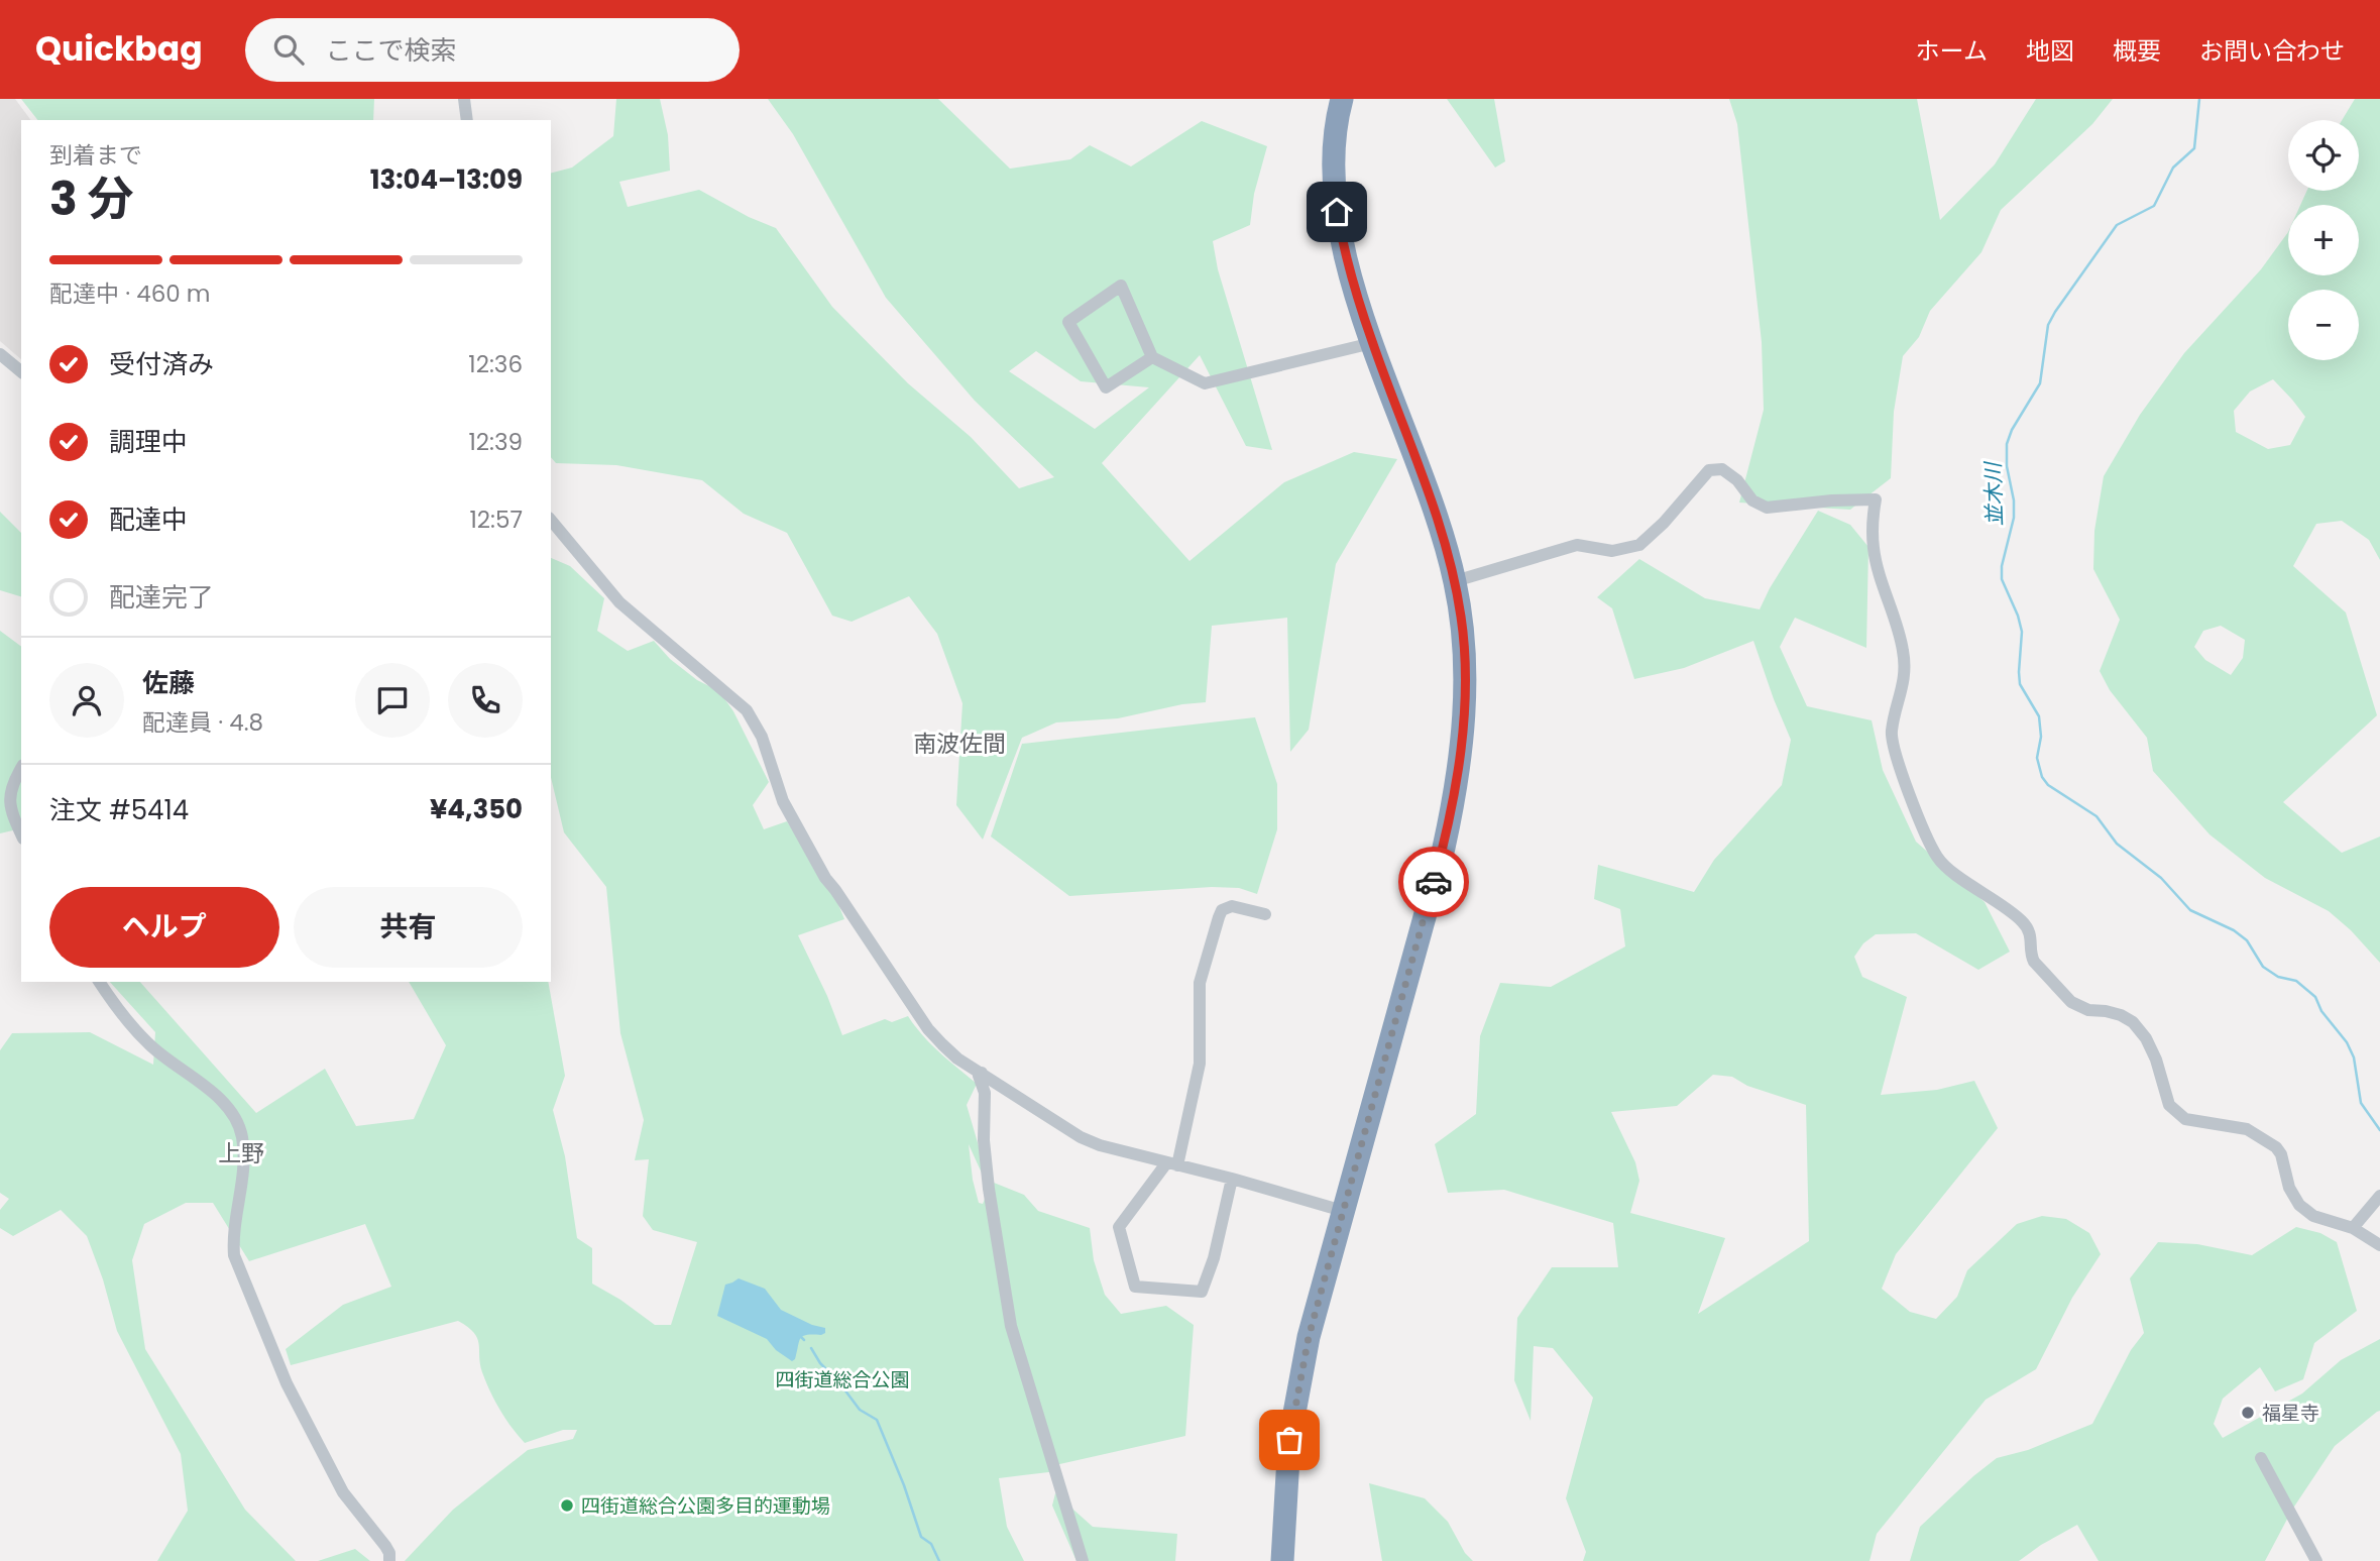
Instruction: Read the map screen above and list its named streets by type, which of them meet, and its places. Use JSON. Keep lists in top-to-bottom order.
{
  "districts": ["南波佐間", "上野"],
  "water": ["並木川"],
  "parks": ["四街道総合公園"],
  "places": ["福星寺", "四街道総合公園多目的運動場"],
  "page": {
    "header": "Quickbag",
    "search": "ここで検索",
    "nav": [
      "ホーム",
      "地図",
      "概要",
      "お問い合わせ"
    ],
    "map_buttons": ["+", "−"],
    "heading": ["3 分", "到着まで", "13:04–13:09"],
    "panel": [
      "佐藤",
      "配達員 · 4.8",
      "注文 #5414",
      "¥4,350"
    ],
    "bar": "配達中 · 460 m",
    "list": [
      ["受付済み", "12:36"],
      ["調理中", "12:39"],
      ["配達中", "12:57"],
      "配達完了"
    ],
    "buttons": ["ヘルプ", "共有"]
  }
}
